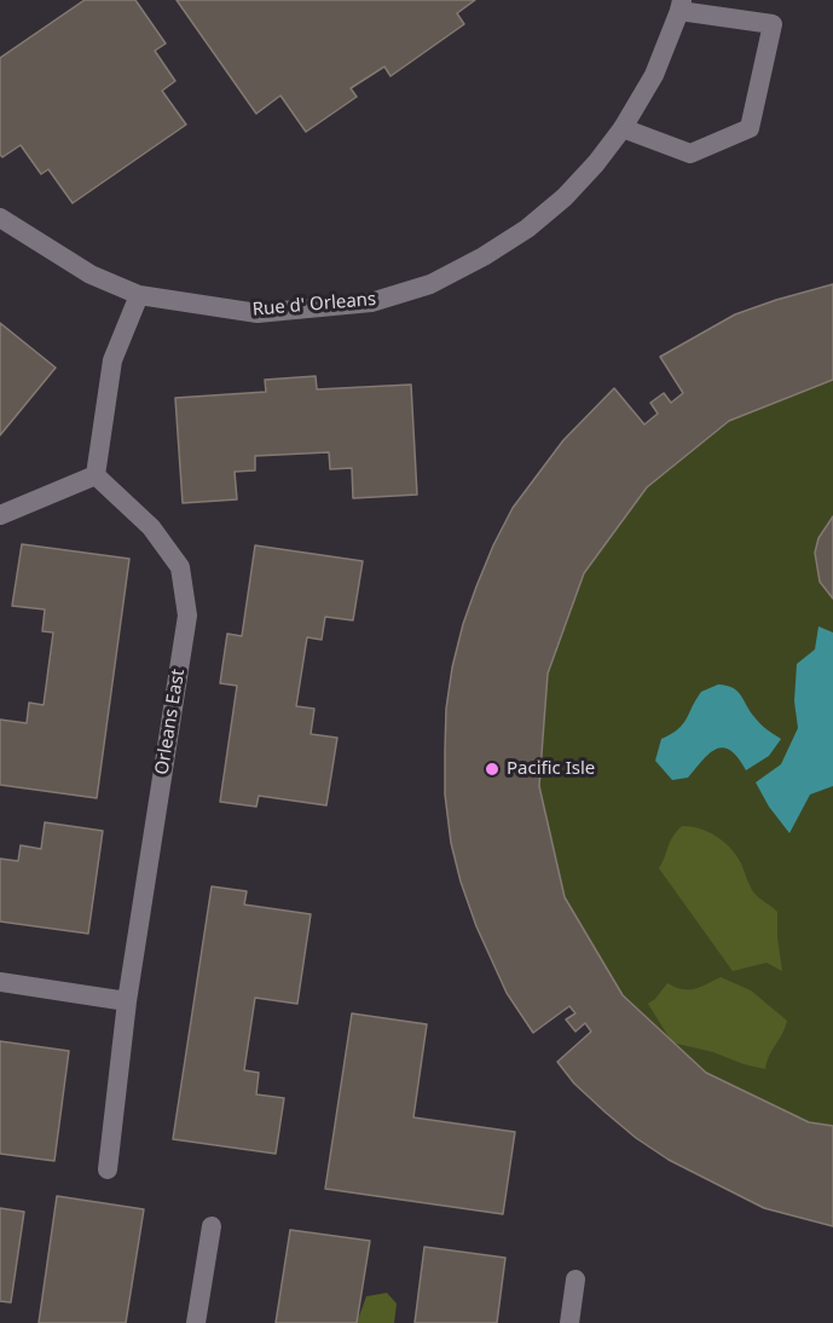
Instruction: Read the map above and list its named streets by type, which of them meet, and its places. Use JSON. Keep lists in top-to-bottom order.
{
  "streets": {
    "street": ["Rue d' Orleans", "Orleans East"]
  },
  "places": ["Pacific Isle"]
}
